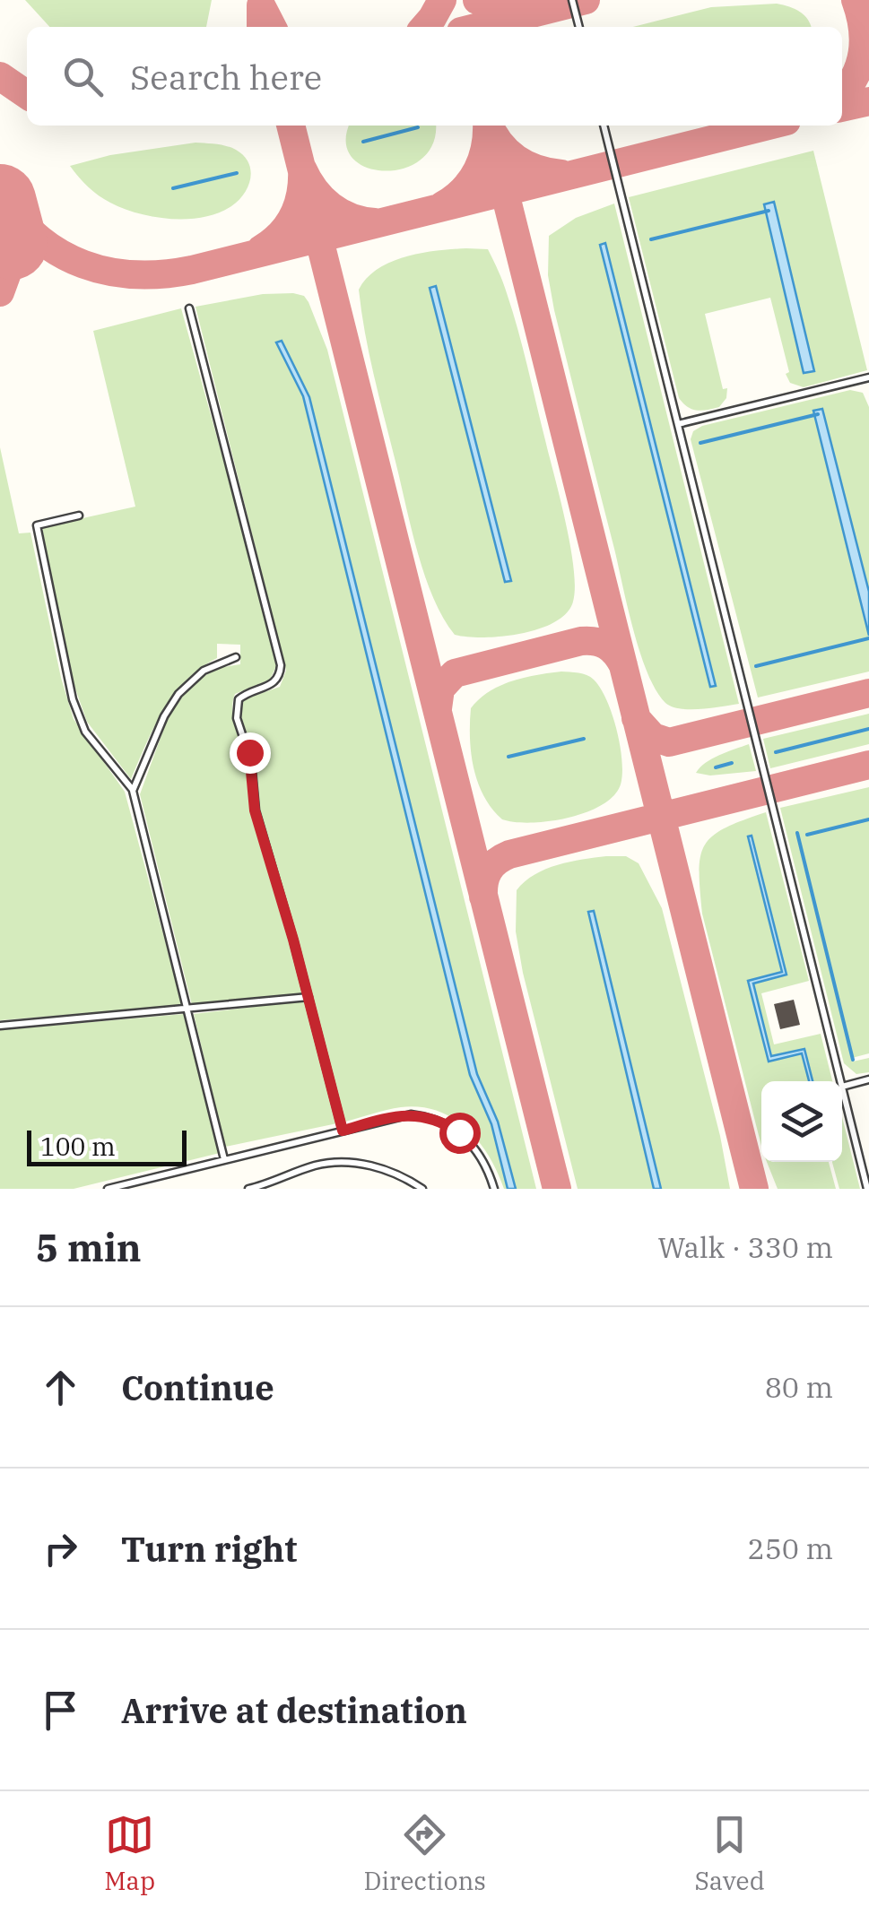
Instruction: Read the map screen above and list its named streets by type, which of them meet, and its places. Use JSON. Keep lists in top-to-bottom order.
{
  "scale_bar": "100 m",
  "page": {
    "search": "Search here",
    "scale": "100 m",
    "heading": ["5 min", "Walk · 330 m"],
    "list": [
      ["Continue", "80 m"],
      ["Turn right", "250 m"],
      "Arrive at destination"
    ],
    "nav": ["Map", "Directions", "Saved"]
  }
}
